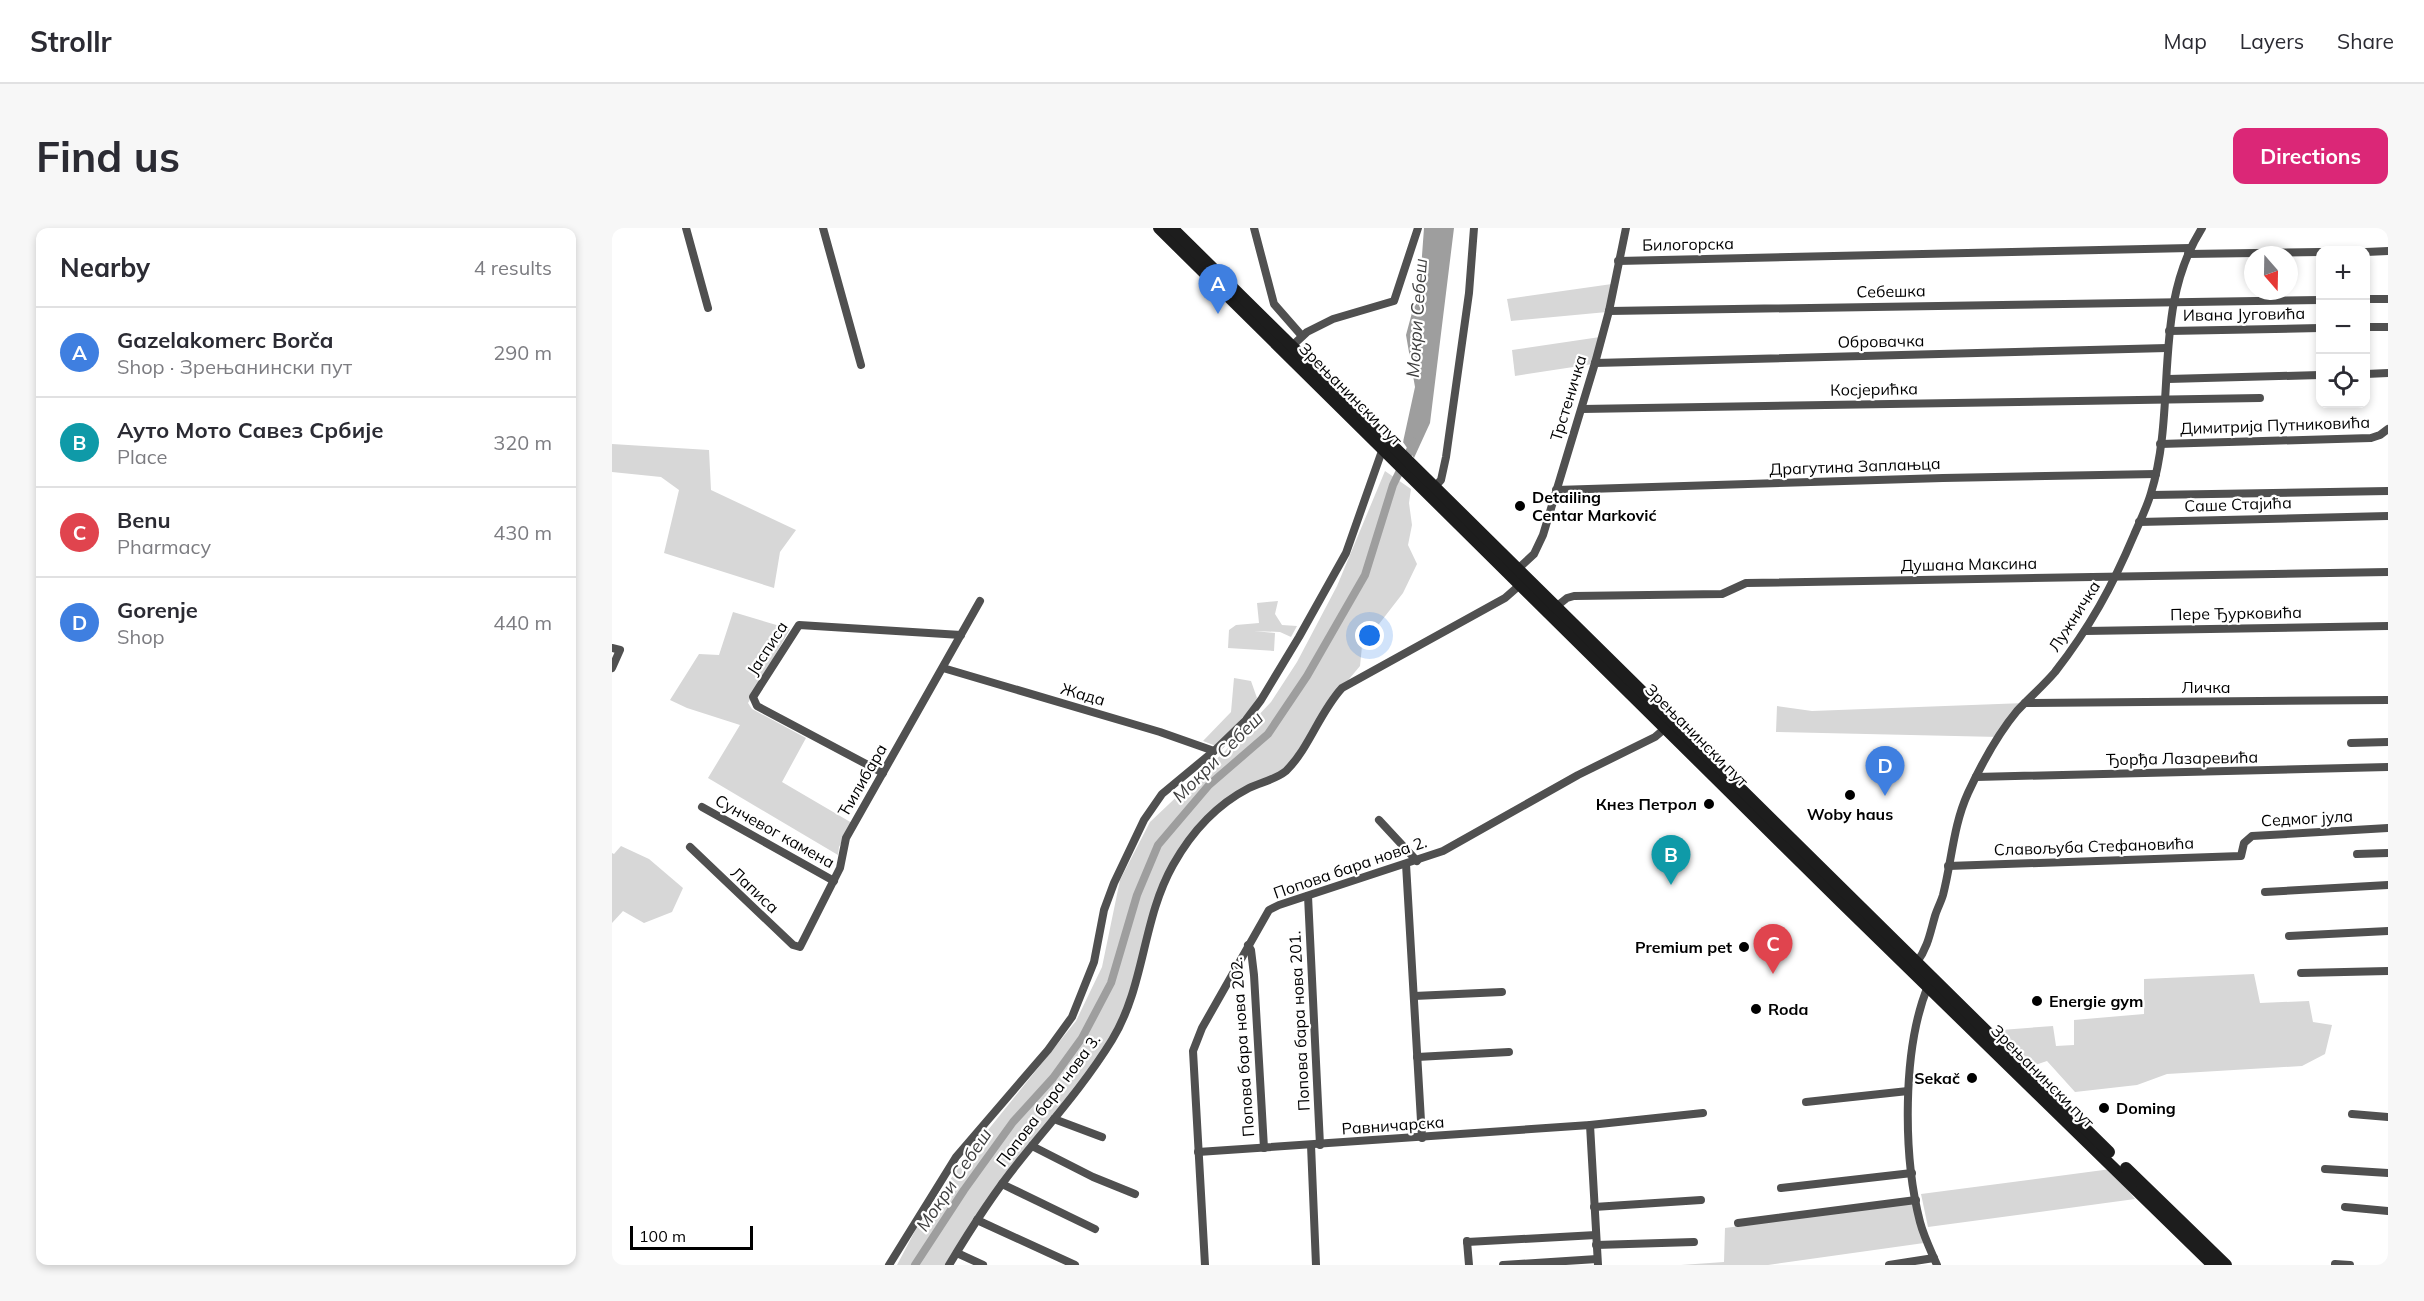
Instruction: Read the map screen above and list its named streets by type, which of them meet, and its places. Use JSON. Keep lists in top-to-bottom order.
{
  "streets": {
    "main road": ["Зрењанински пут"],
    "street": [
      "Билогорска",
      "Себешка",
      "Ивана Југовића",
      "Обровачка",
      "Косјерићка",
      "Трстеничка",
      "Димитрија Путниковића",
      "Драгутина Заплањца",
      "Саше Стајића",
      "Душана Максина",
      "Пере Ђурковића",
      "Лужничка",
      "Јасписа",
      "Личка",
      "Жада",
      "Ђорђа Лазаревића",
      "Ћилибара",
      "Седмог јула",
      "Сунчевог камена",
      "Славољуба Стефановића",
      "Попова бара нова 2.",
      "Лаписа",
      "Попова бара нова 201.",
      "Попова бара нова 202.",
      "Попова бара нова 3.",
      "Равничарска"
    ]
  },
  "crossings": [
    ["Билогорска", "Трстеничка"],
    ["Билогорска", "Лужничка"],
    ["Себешка", "Трстеничка"],
    ["Себешка", "Лужничка"],
    ["Ивана Југовића", "Лужничка"],
    ["Обровачка", "Трстеничка"],
    ["Обровачка", "Лужничка"],
    ["Косјерићка", "Трстеничка"],
    ["Косјерићка", "Лужничка"],
    ["Зрењанински пут", "Трстеничка"],
    ["Зрењанински пут", "Душана Максина"],
    ["Зрењанински пут", "Лужничка"],
    ["Зрењанински пут", "Попова бара нова 2."],
    ["Зрењанински пут", "Попова бара нова 3."],
    ["Трстеничка", "Драгутина Заплањца"],
    ["Димитрија Путниковића", "Лужничка"],
    ["Драгутина Заплањца", "Лужничка"],
    ["Саше Стајића", "Лужничка"],
    ["Душана Максина", "Лужничка"],
    ["Пере Ђурковића", "Лужничка"],
    ["Лужничка", "Личка"],
    ["Лужничка", "Ђорђа Лазаревића"],
    ["Лужничка", "Славољуба Стефановића"],
    ["Јасписа", "Ћилибара"],
    ["Жада", "Ћилибара"],
    ["Ћилибара", "Сунчевог камена"],
    ["Ћилибара", "Лаписа"],
    ["Седмог јула", "Славољуба Стефановића"],
    ["Попова бара нова 2.", "Попова бара нова 201."],
    ["Попова бара нова 2.", "Попова бара нова 202."],
    ["Попова бара нова 2.", "Равничарска"],
    ["Попова бара нова 201.", "Равничарска"],
    ["Попова бара нова 202.", "Равничарска"]
  ],
  "water": ["Мокри Себеш"],
  "places": [
    "Detailing Centar Marković",
    "Woby haus",
    "Кнез Петрол",
    "Premium pet",
    "Energie gym",
    "Roda",
    "Sekač",
    "Doming"
  ],
  "scale_bar": "100 m",
  "north": "bottom",
  "page": {
    "header": "Strollr",
    "nav": ["Map", "Layers", "Share"],
    "buttons": "Directions",
    "title": "Find us",
    "heading": ["Nearby", "4 results"],
    "map_buttons": ["+", "−"],
    "pins": [
      "A",
      "D",
      "B",
      "C"
    ],
    "list": [
      {
        "mark": "A",
        "name": "Gazelakomerc Borča",
        "note": "Shop · Зрењанински пут",
        "value": "290 m"
      },
      {
        "mark": "B",
        "name": "Ауто Мото Савез Србије",
        "note": "Place",
        "value": "320 m"
      },
      {
        "mark": "C",
        "name": "Benu",
        "note": "Pharmacy",
        "value": "430 m"
      },
      {
        "mark": "D",
        "name": "Gorenje",
        "note": "Shop",
        "value": "440 m"
      }
    ],
    "scale": "100 m"
  }
}
